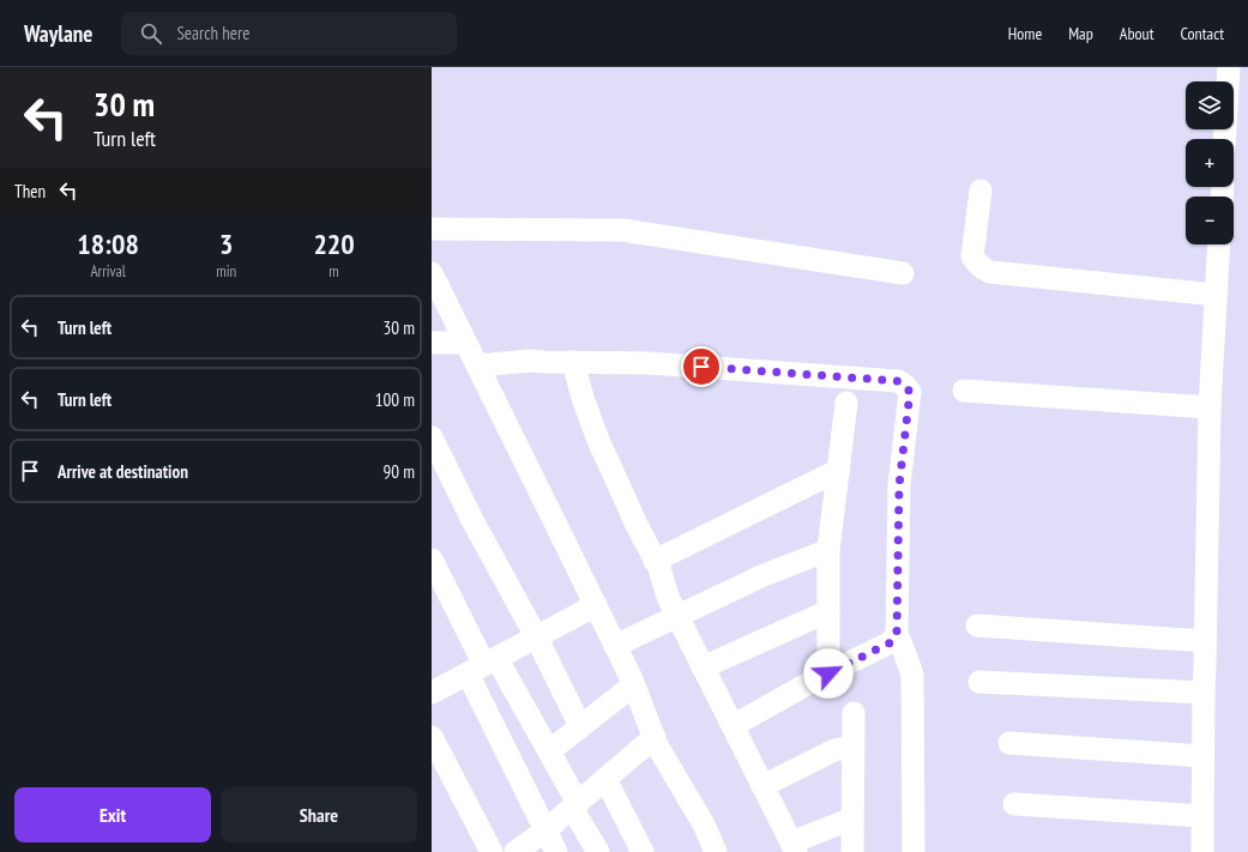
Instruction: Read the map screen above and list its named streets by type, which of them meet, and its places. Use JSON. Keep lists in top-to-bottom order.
{
  "page": {
    "header": "Waylane",
    "search": "Search here",
    "nav": [
      "Home",
      "Map",
      "About",
      "Contact"
    ],
    "turn": ["30 m", "Turn left"],
    "map_buttons": ["+", "−"],
    "then": "Then",
    "eta": [
      "18:08",
      "Arrival",
      "3",
      "min",
      "220",
      "m"
    ],
    "list": [
      {
        "name": "Turn left",
        "value": "30 m"
      },
      {
        "name": "Turn left",
        "value": "100 m"
      },
      {
        "name": "Arrive at destination",
        "value": "90 m"
      }
    ],
    "buttons": ["Exit", "Share"]
  }
}
